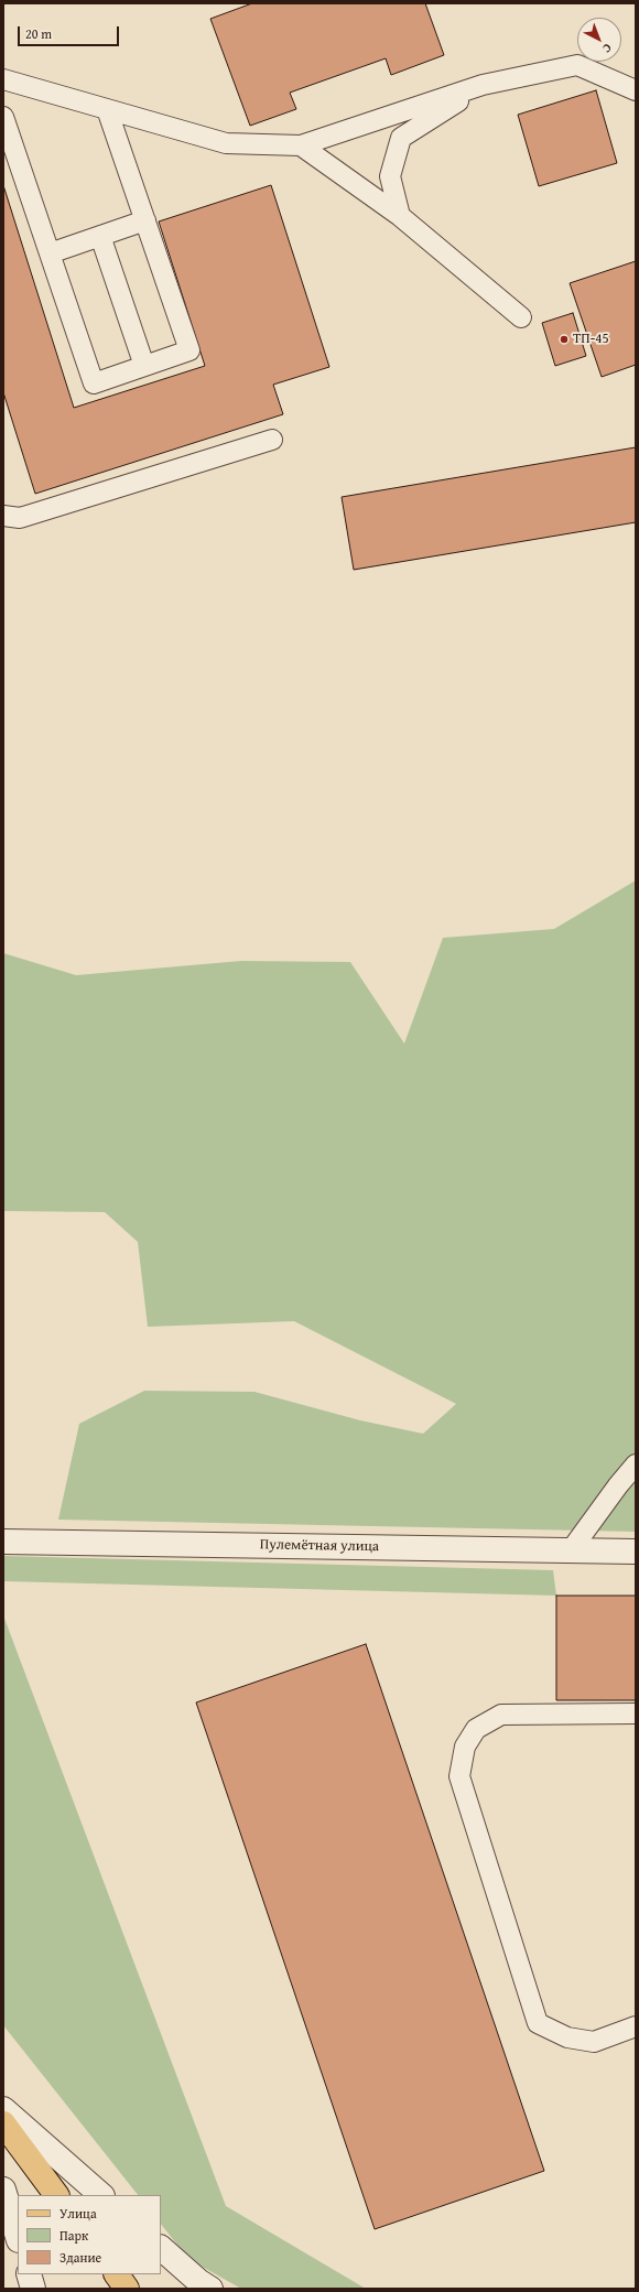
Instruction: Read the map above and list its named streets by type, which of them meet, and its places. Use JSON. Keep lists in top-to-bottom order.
{
  "streets": {
    "street": ["Пулемётная улица"]
  },
  "places": ["ТП-45"],
  "legend": ["Улица", "Парк", "Здание"],
  "scale_bar": "20 m",
  "north": "bottom right"
}
